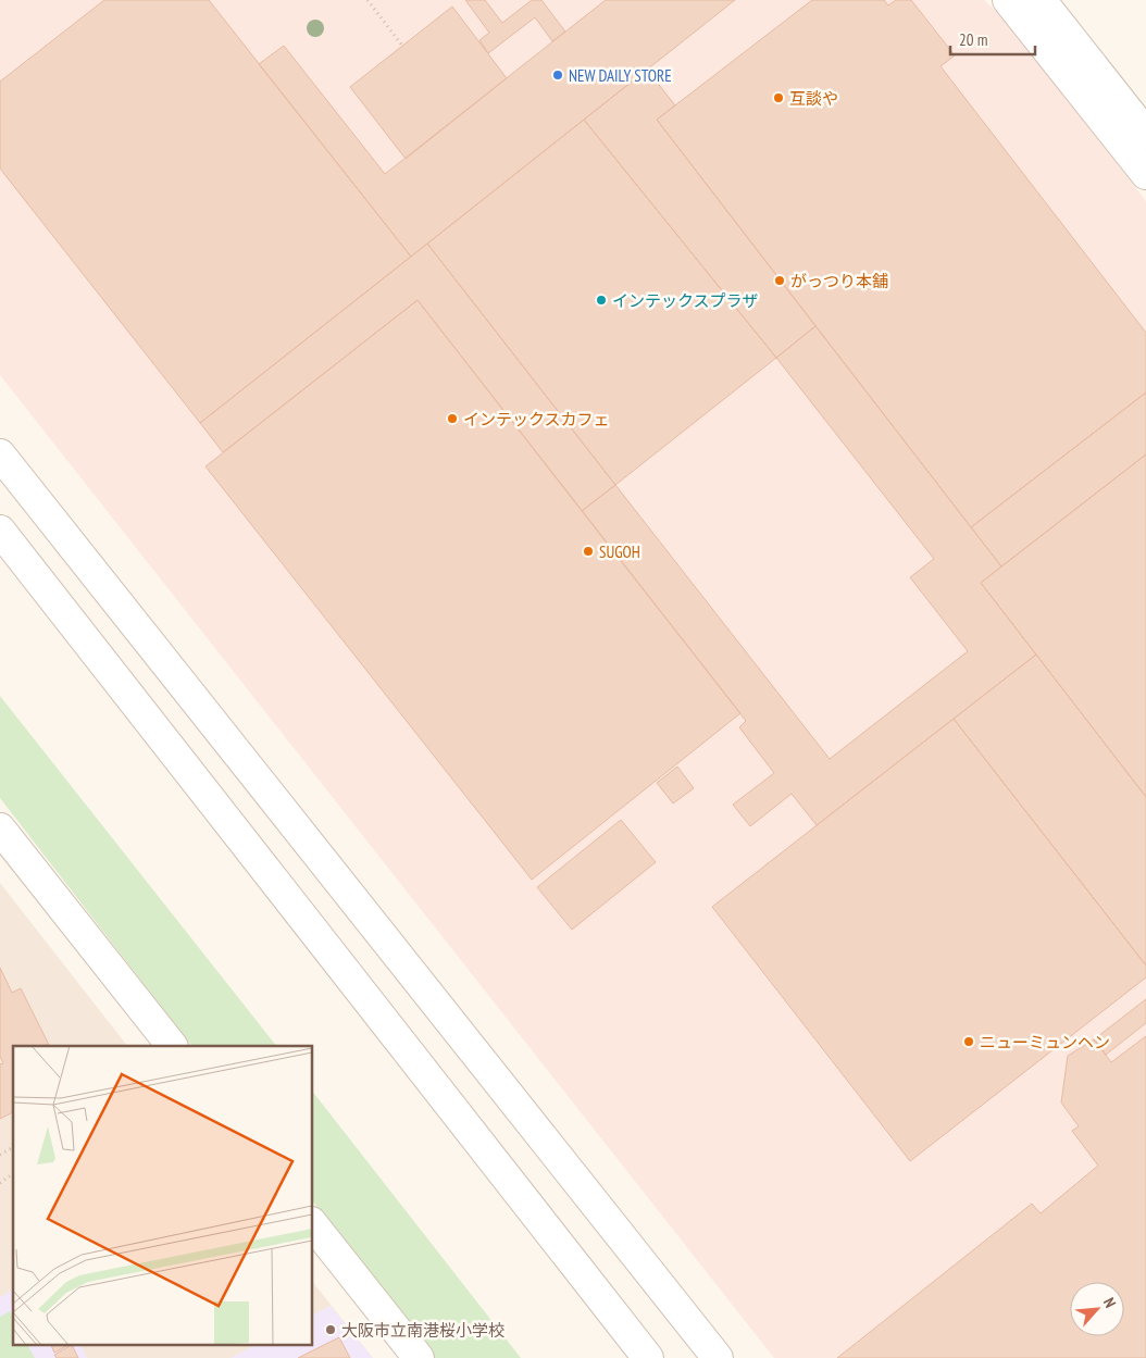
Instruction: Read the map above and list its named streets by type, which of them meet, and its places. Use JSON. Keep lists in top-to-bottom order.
{
  "places": [
    "NEW DAILY STORE",
    "互談や",
    "がっつり本舗",
    "インテックスプラザ",
    "インテックスカフェ",
    "SUGOH",
    "ニューミュンヘン",
    "大阪市立南港桜小学校"
  ],
  "scale_bar": "20 m",
  "north": "top right"
}
